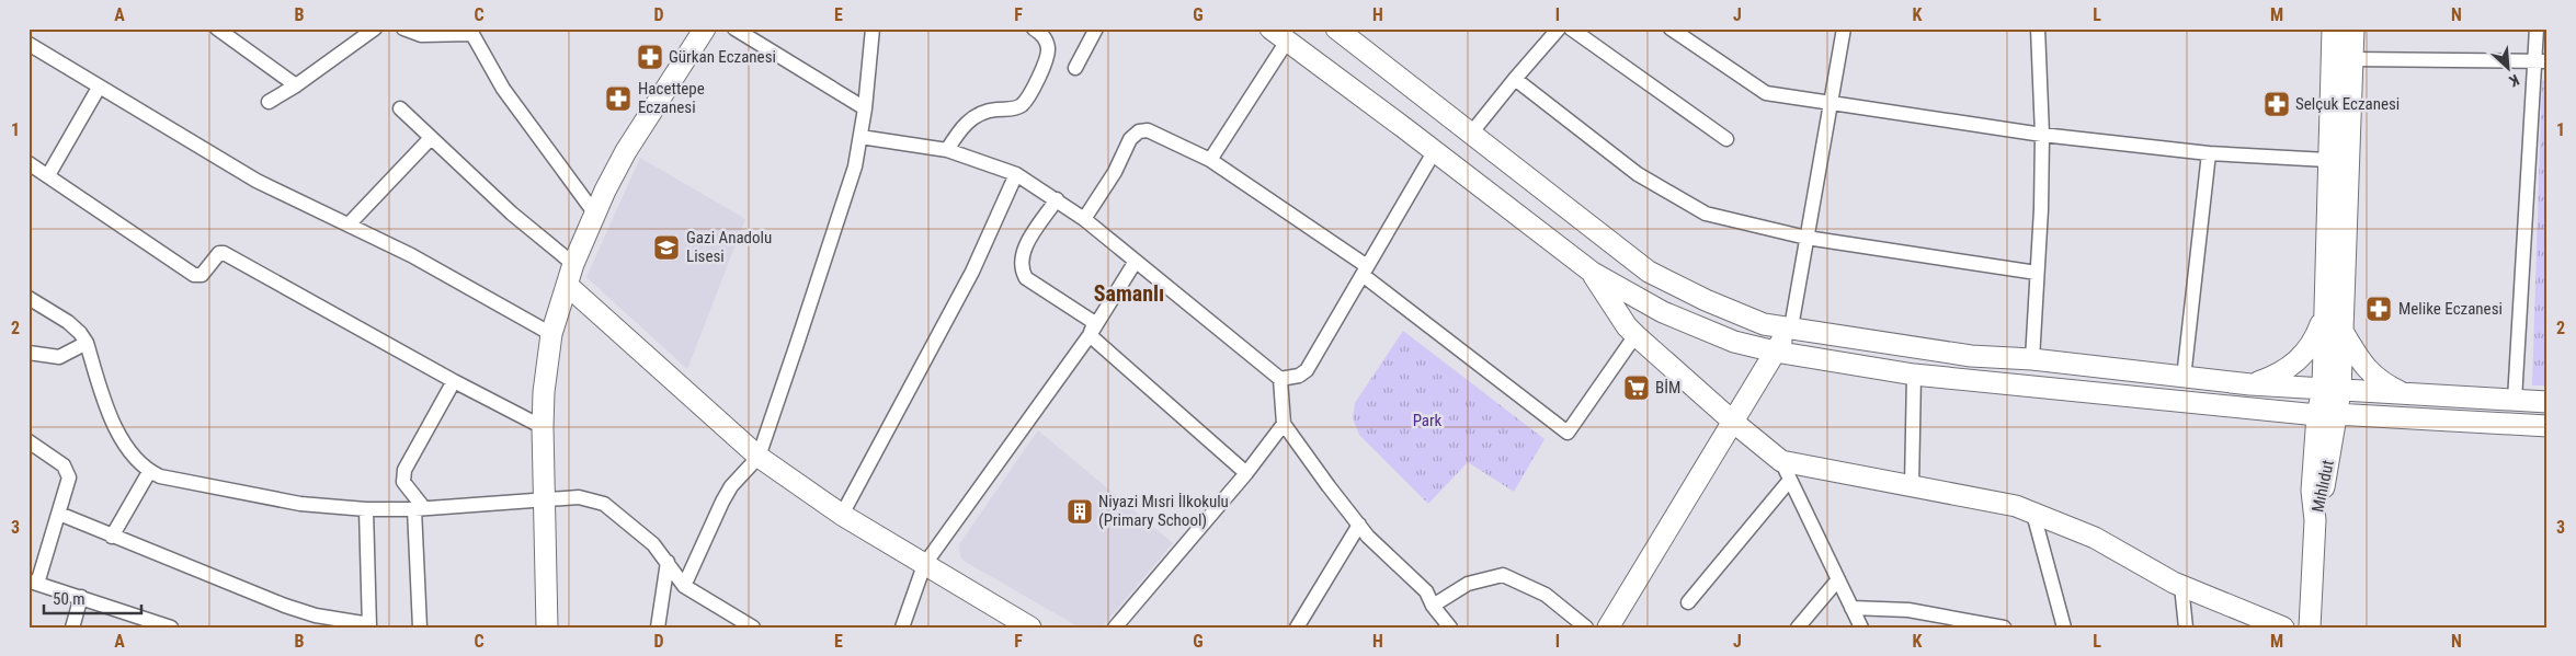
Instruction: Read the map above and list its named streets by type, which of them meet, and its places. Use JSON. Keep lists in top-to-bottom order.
{
  "streets": {
    "main road": ["Mıhlıdut"]
  },
  "districts": ["Samanlı"],
  "parks": ["Park"],
  "places": {
    "pharmacy": [
      "Gürkan Eczanesi",
      "Hacettepe Eczanesi",
      "Selçuk Eczanesi",
      "Melike Eczanesi"
    ],
    "school or university": ["Gazi Anadolu Lisesi"],
    "supermarket": ["BİM"],
    "building": ["Niyazi Mısri İlkokulu (Primary School)"]
  },
  "scale_bar": "50 m",
  "north": "bottom right",
  "grid": {
    "columns": [
      "A",
      "B",
      "C",
      "D",
      "E",
      "F",
      "G",
      "H",
      "I",
      "J",
      "K",
      "L",
      "M",
      "N"
    ],
    "rows": ["1", "2", "3"]
  }
}
